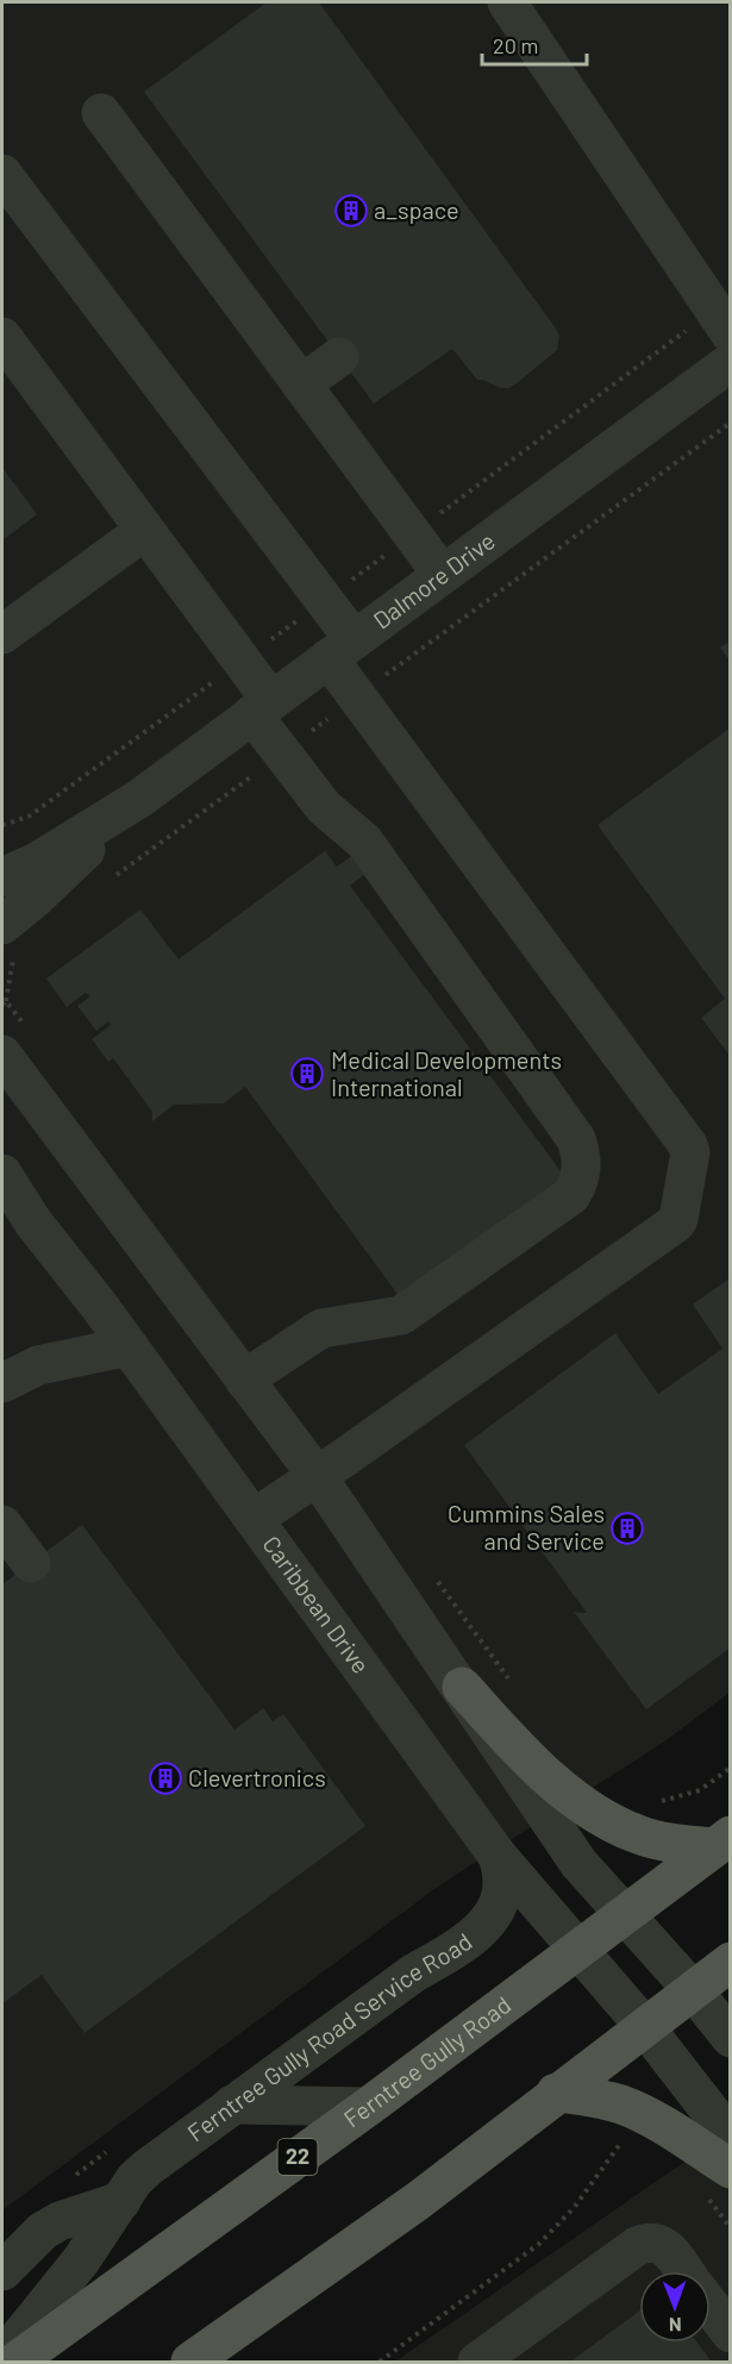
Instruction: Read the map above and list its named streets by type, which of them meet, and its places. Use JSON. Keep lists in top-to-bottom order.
{
  "streets": {
    "main road": ["Ferntree Gully Road", "22"],
    "street": ["Dalmore Drive", "Caribbean Drive", "Ferntree Gully Road Service Road"]
  },
  "crossings": [
    ["Caribbean Drive", "Ferntree Gully Road Service Road"],
    ["Caribbean Drive", "Ferntree Gully Road"]
  ],
  "places": {
    "building": [
      "a_space",
      "Medical Developments International",
      "Cummins Sales and Service",
      "Clevertronics"
    ]
  },
  "scale_bar": "20 m",
  "north": "bottom"
}
